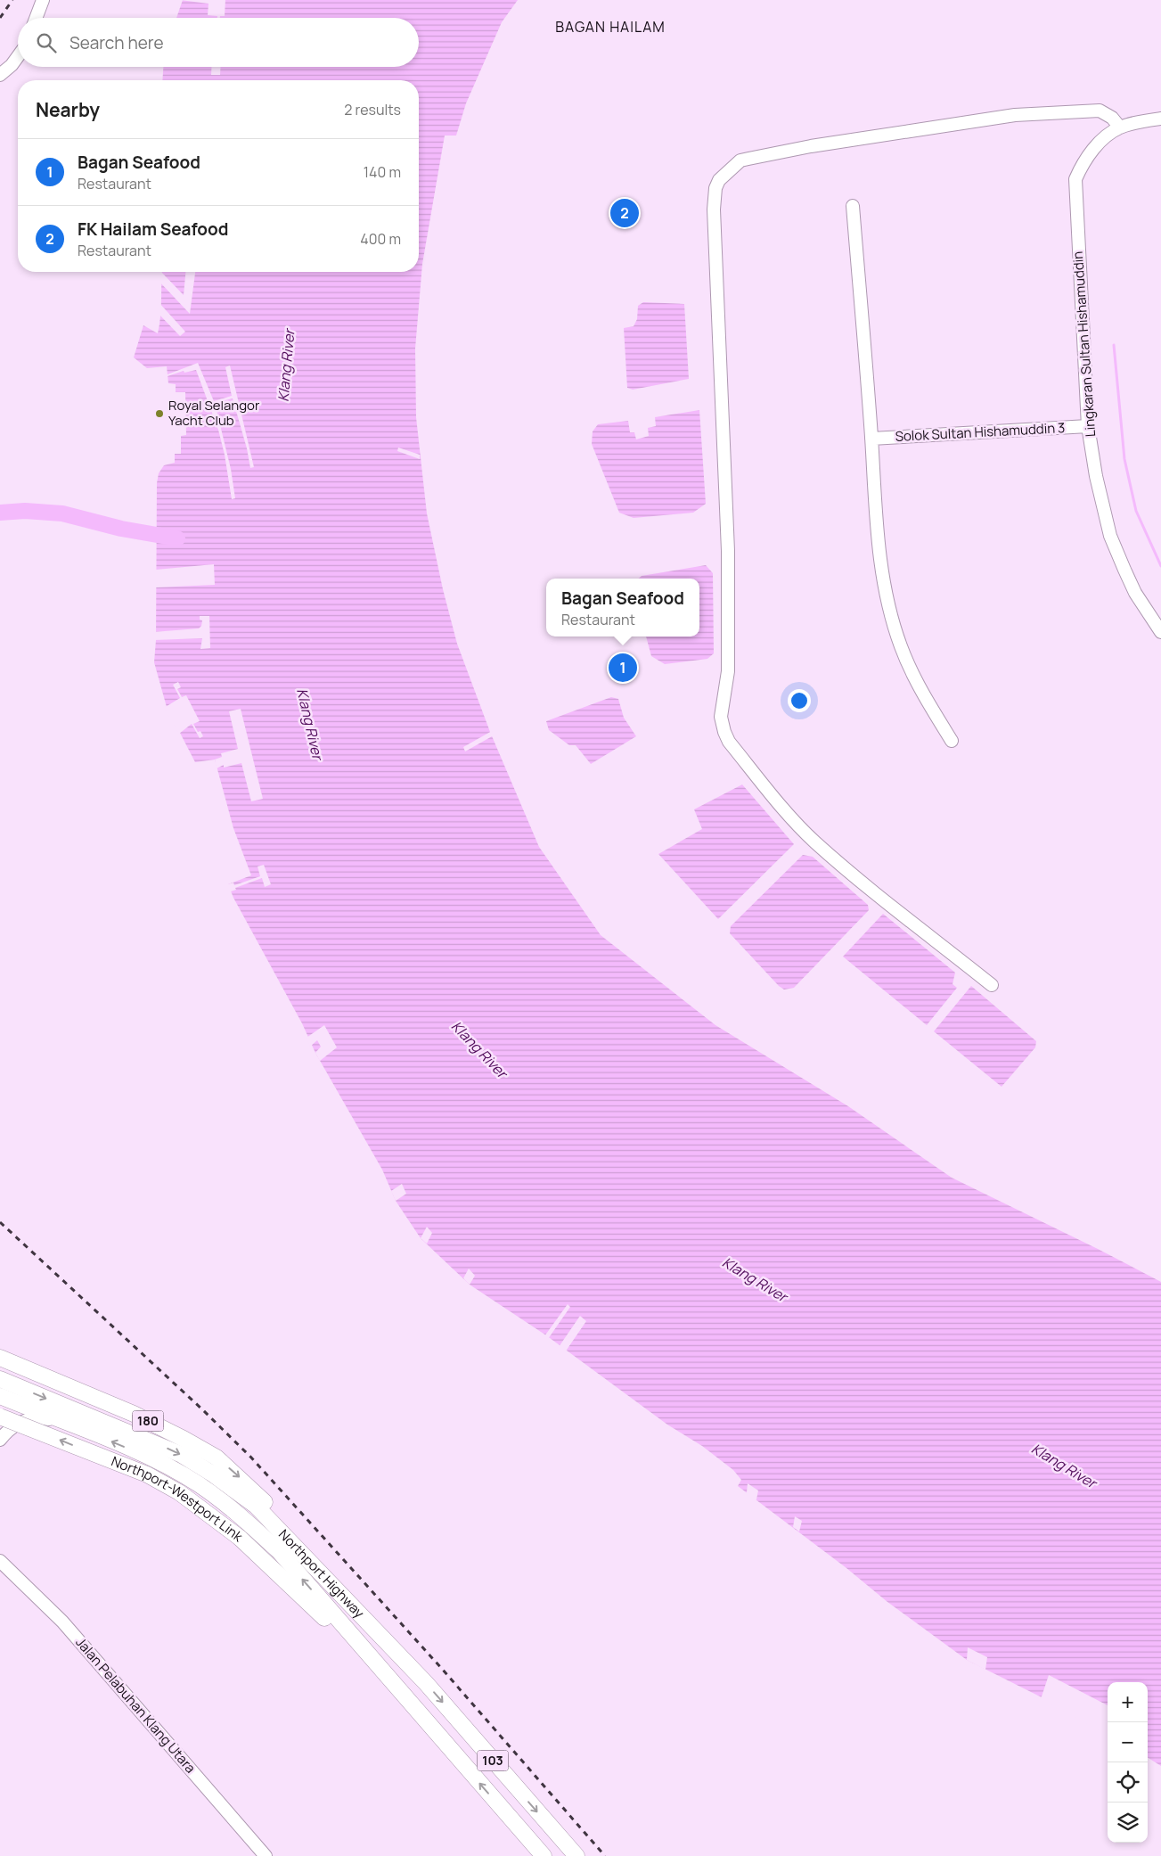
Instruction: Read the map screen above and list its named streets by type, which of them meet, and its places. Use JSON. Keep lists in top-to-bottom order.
{
  "streets": {
    "main road": [
      "180",
      "Northport-Westport Link",
      "Northport Highway",
      "103"
    ],
    "street": ["Lingkaran Sultan Hishamuddin", "Solok Sultan Hishamuddin 3", "Jalan Pelabuhan Klang Utara"]
  },
  "crossings": [
    ["Lingkaran Sultan Hishamuddin", "Solok Sultan Hishamuddin 3"],
    ["180", "Northport Highway"],
    ["Northport-Westport Link", "Northport Highway"]
  ],
  "districts": ["BAGAN HAILAM"],
  "water": ["Klang River"],
  "places": ["Royal Selangor Yacht Club"],
  "page": {
    "search": "Search here",
    "heading": ["Nearby", "2 results"],
    "list": [
      {
        "mark": "1",
        "name": "Bagan Seafood",
        "note": "Restaurant",
        "value": "140 m"
      },
      {
        "mark": "2",
        "name": "FK Hailam Seafood",
        "note": "Restaurant",
        "value": "400 m"
      }
    ],
    "pins": ["2", "1"],
    "popup": ["Bagan Seafood", "Restaurant"],
    "map_buttons": ["+", "−"]
  }
}
